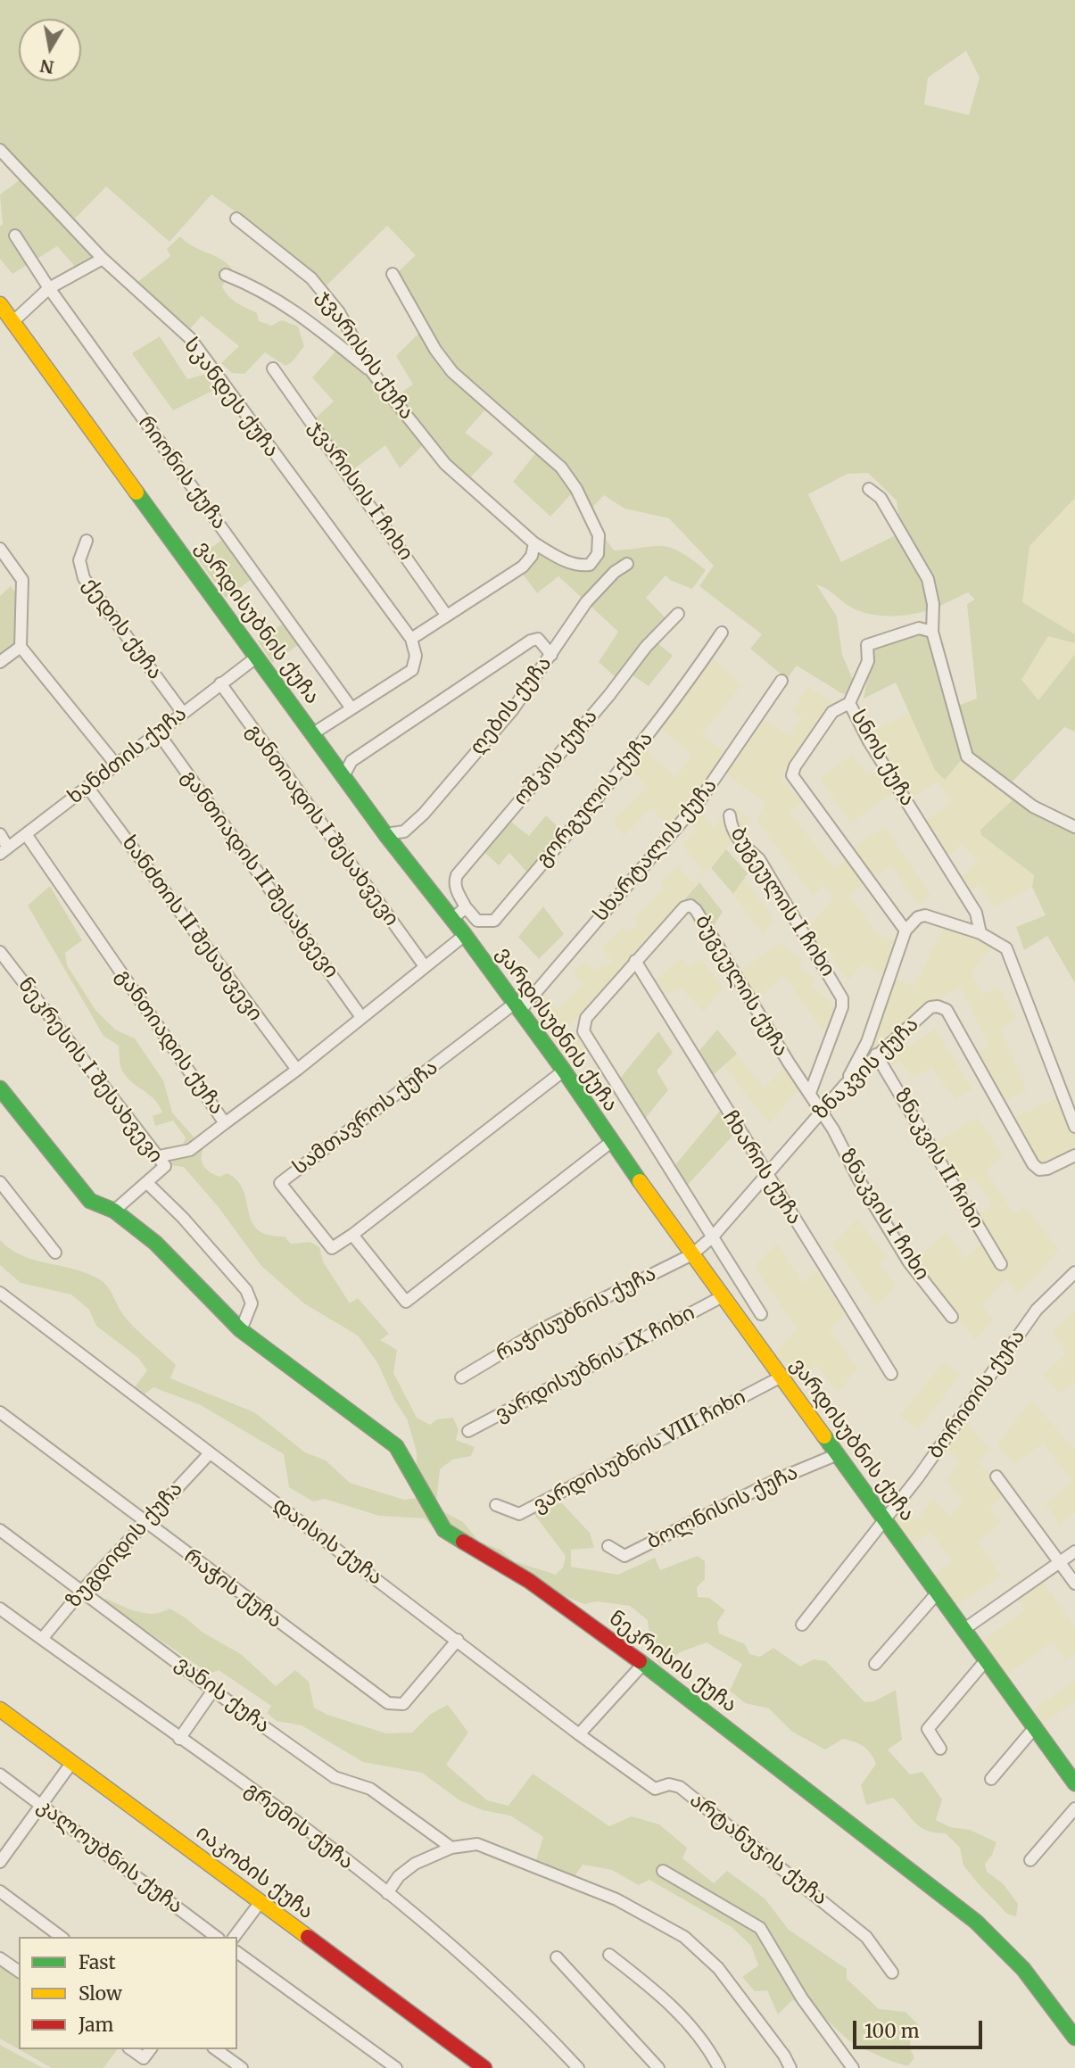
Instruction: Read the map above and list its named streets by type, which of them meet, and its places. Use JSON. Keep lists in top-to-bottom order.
{
  "streets": {
    "street": [
      "ჯვარისის ქუჩა",
      "სკანდეს ქუჩა",
      "რიონის ქუჩა",
      "ჯვარისის I ჩიხი",
      "ვარდისუბნის ქუჩა",
      "ქედის ქუჩა",
      "ღების ქუჩა",
      "ხანძთის ქუჩა",
      "ოშკის ქუჩა",
      "სნოს ქუჩა",
      "გორგულის ქუჩა",
      "განთიადის I შესახვევი",
      "სხარტალის ქუჩა",
      "განთიადის II შესახვევი",
      "ბუგეულის I ჩიხი",
      "ხანძთის II შესახვევი",
      "ბუგეულის ქუჩა",
      "განთიადის ქუჩა",
      "ზნაკვის ქუჩა",
      "ნეკრესის I შესახვევი",
      "სამთავროს ქუჩა",
      "ზნაკვის II ჩიხი",
      "ჩხარის ქუჩა",
      "ზნაკვის I ჩიხი",
      "რაჭისუბნის ქუჩა",
      "ვარდისუბნის IX ჩიხი",
      "ბორითის ქუჩა",
      "ვარდისუბნის VIII ჩიხი",
      "ბოლნისის ქუჩა",
      "დაისის ქუჩა",
      "ზუგდიდის ქუჩა",
      "რაჭის ქუჩა",
      "ნეკრისის ქუჩა",
      "ვანის ქუჩა",
      "გრემის ქუჩა",
      "არტანუჯის ქუჩა",
      "კალოუბნის ქუჩა",
      "იაკობის ქუჩა"
    ]
  },
  "crossings": [
    ["ვარდისუბნის ქუჩა", "ღების ქუჩა"],
    ["ვარდისუბნის ქუჩა", "ხანძთის ქუჩა"],
    ["ვარდისუბნის ქუჩა", "სხარტალის ქუჩა"],
    ["ვარდისუბნის ქუჩა", "განთიადის ქუჩა"],
    ["ვარდისუბნის ქუჩა", "ზნაკვის ქუჩა"],
    ["ვარდისუბნის ქუჩა", "სამთავროს ქუჩა"],
    ["ვარდისუბნის ქუჩა", "რაჭისუბნის ქუჩა"],
    ["ვარდისუბნის ქუჩა", "ვარდისუბნის IX ჩიხი"],
    ["ვარდისუბნის ქუჩა", "ბორითის ქუჩა"],
    ["ვარდისუბნის ქუჩა", "ვარდისუბნის VIII ჩიხი"],
    ["ვარდისუბნის ქუჩა", "ბოლნისის ქუჩა"],
    ["ქედის ქუჩა", "ხანძთის ქუჩა"],
    ["ხანძთის ქუჩა", "განთიადის I შესახვევი"],
    ["ხანძთის ქუჩა", "განთიადის II შესახვევი"],
    ["ხანძთის ქუჩა", "ხანძთის II შესახვევი"],
    ["ხანძთის ქუჩა", "განთიადის ქუჩა"],
    ["ოშკის ქუჩა", "გორგულის ქუჩა"],
    ["განთიადის I შესახვევი", "განთიადის ქუჩა"],
    ["სხარტალის ქუჩა", "სამთავროს ქუჩა"],
    ["განთიადის II შესახვევი", "განთიადის ქუჩა"],
    ["ბუგეულის I ჩიხი", "ბუგეულის ქუჩა"],
    ["ხანძთის II შესახვევი", "განთიადის ქუჩა"],
    ["ბუგეულის ქუჩა", "ზნაკვის ქუჩა"],
    ["ბუგეულის ქუჩა", "ჩხარის ქუჩა"],
    ["ბუგეულის ქუჩა", "ზნაკვის I ჩიხი"],
    ["ზნაკვის ქუჩა", "ზნაკვის II ჩიხი"],
    ["ზნაკვის ქუჩა", "ჩხარის ქუჩა"],
    ["ზნაკვის ქუჩა", "ზნაკვის I ჩიხი"],
    ["ზნაკვის ქუჩა", "რაჭისუბნის ქუჩა"],
    ["ნეკრესის I შესახვევი", "ნეკრისის ქუჩა"],
    ["დაისის ქუჩა", "ზუგდიდის ქუჩა"],
    ["დაისის ქუჩა", "რაჭის ქუჩა"],
    ["დაისის ქუჩა", "არტანუჯის ქუჩა"],
    ["ზუგდიდის ქუჩა", "რაჭის ქუჩა"],
    ["ზუგდიდის ქუჩა", "ვანის ქუჩა"],
    ["ზუგდიდის ქუჩა", "გრემის ქუჩა"]
  ],
  "legend": ["Fast", "Slow", "Jam"],
  "scale_bar": "100 m",
  "north": "bottom"
}
